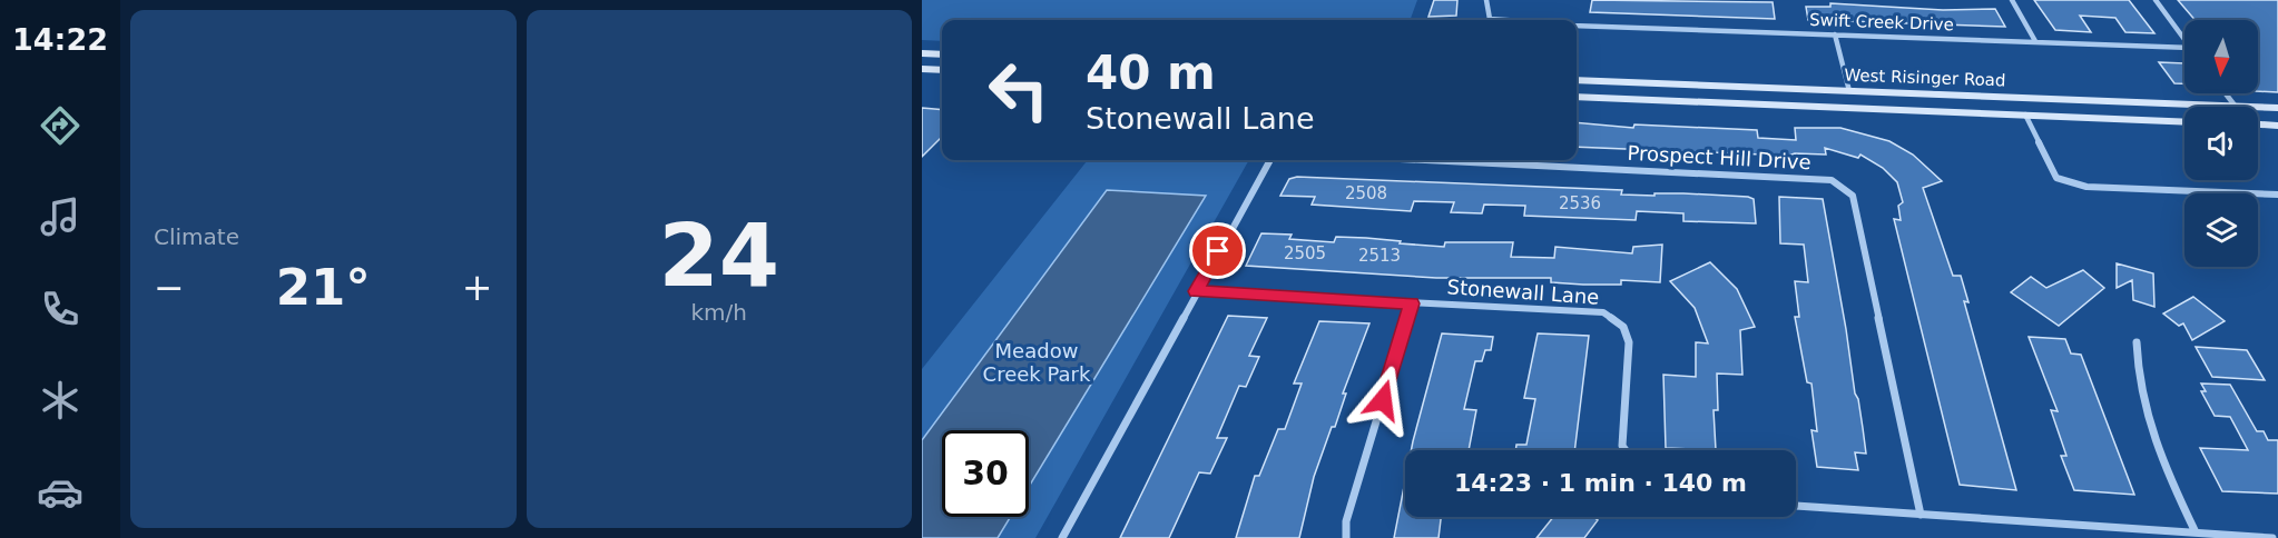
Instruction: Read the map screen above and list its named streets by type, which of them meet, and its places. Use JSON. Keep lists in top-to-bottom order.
{
  "streets": {
    "main road": ["West Risinger Road"],
    "street": ["Swift Creek Drive", "Prospect Hill Drive", "Stonewall Lane"]
  },
  "parks": ["Meadow Creek Park"],
  "house_numbers": [
    "2508",
    "2536",
    "2505",
    "2513"
  ],
  "north": "bottom",
  "page": {
    "tabs": "14:22",
    "tile": [
      "Climate",
      ["24", "km/h"]
    ],
    "turn": ["40 m", "Stonewall Lane"],
    "heat": ["−", "21°", "+"],
    "limit": "30",
    "trip": "14:23 · 1 min · 140 m"
  }
}
